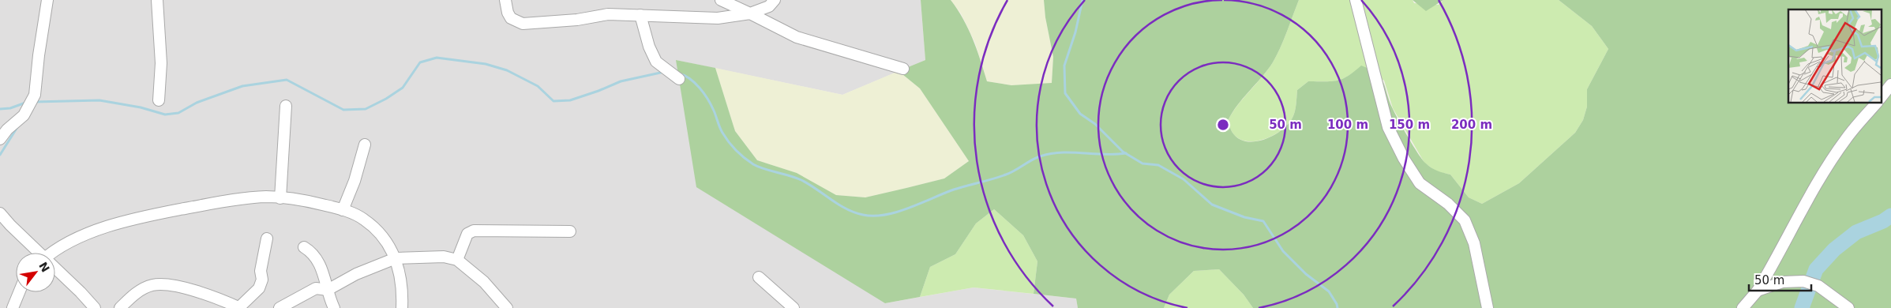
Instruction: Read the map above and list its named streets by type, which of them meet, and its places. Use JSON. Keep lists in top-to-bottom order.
{
  "scale_bar": "50 m",
  "north": "top right",
  "rings": [
    "50 m",
    "100 m",
    "150 m",
    "200 m"
  ]
}
